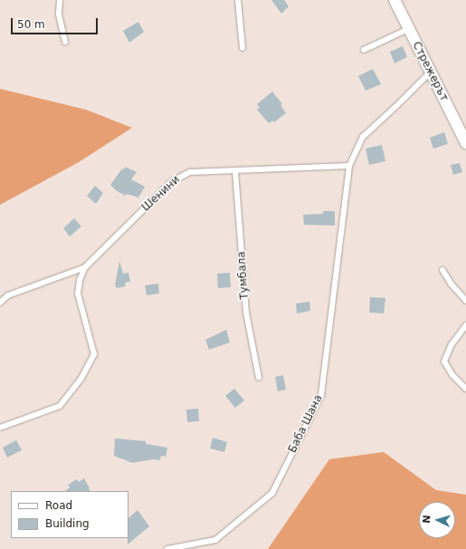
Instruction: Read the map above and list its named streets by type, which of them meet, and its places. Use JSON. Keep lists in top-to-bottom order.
{
  "streets": {
    "street": ["Стрежерът"],
    "lane": ["Шенини", "Тумбала", "Баба Шана"]
  },
  "crossings": [
    ["Шенини", "Тумбала"],
    ["Шенини", "Баба Шана"]
  ],
  "legend": ["Road", "Building"],
  "scale_bar": "50 m",
  "north": "left"
}
